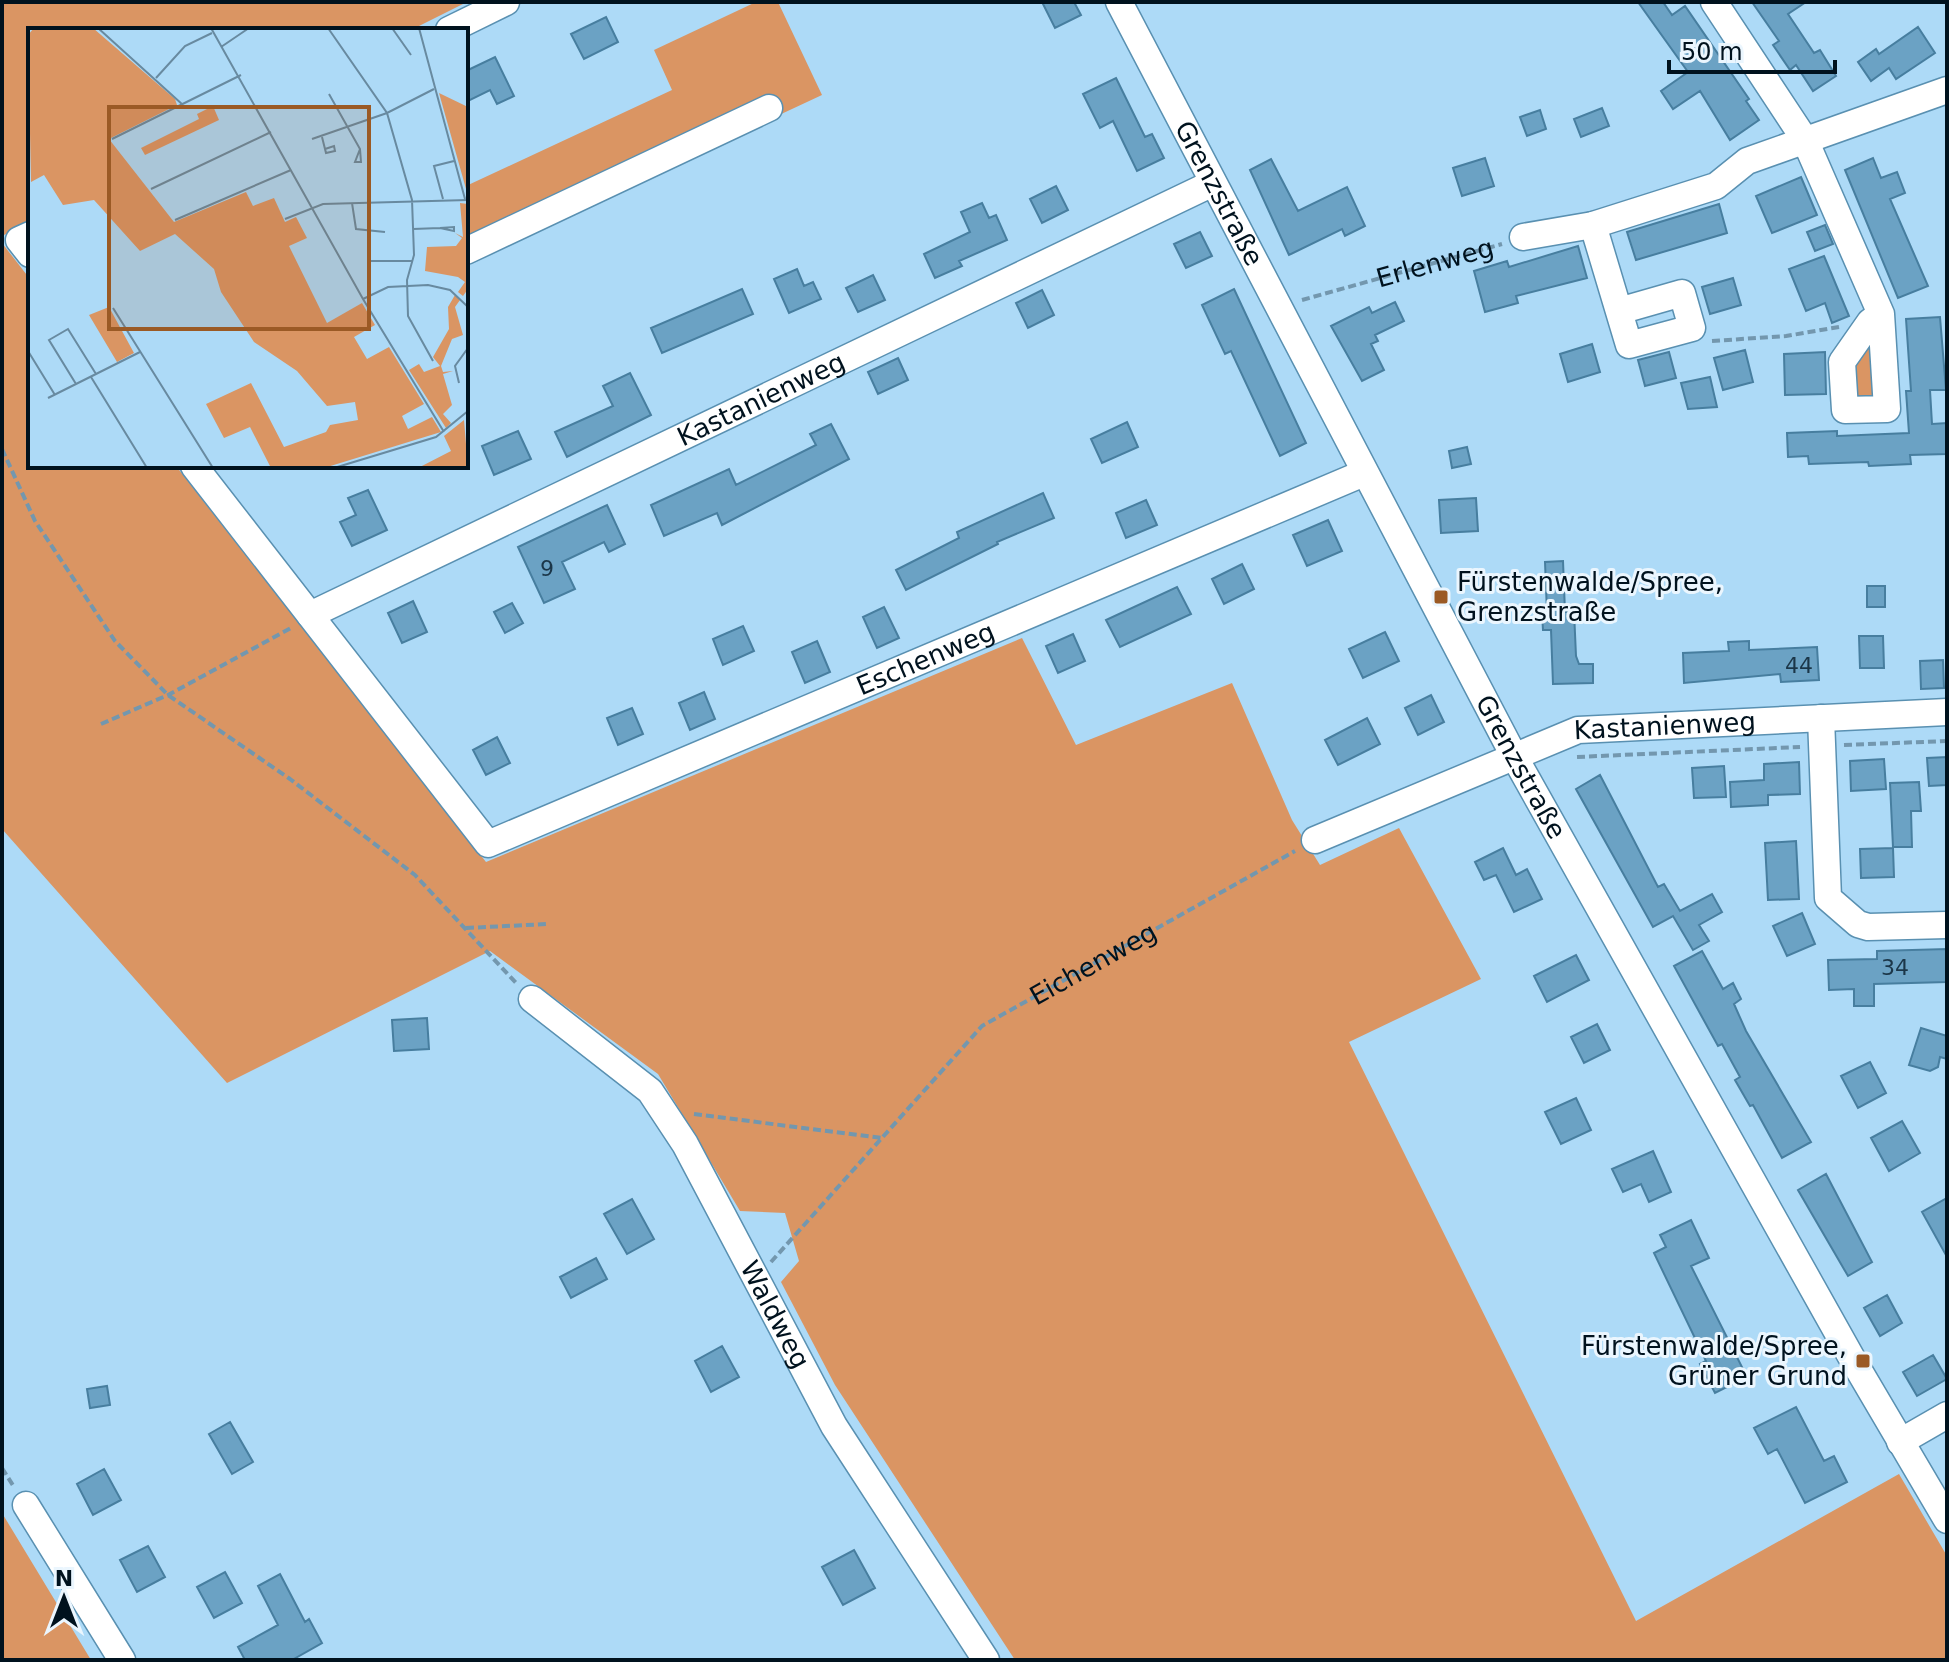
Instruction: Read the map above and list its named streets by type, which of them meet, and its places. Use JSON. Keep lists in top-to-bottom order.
{
  "streets": {
    "street": [
      "Grenzstraße",
      "Erlenweg",
      "Kastanienweg",
      "Eschenweg",
      "Waldweg"
    ],
    "path": ["Eichenweg"]
  },
  "crossings": [
    ["Grenzstraße", "Erlenweg"],
    ["Grenzstraße", "Kastanienweg"],
    ["Grenzstraße", "Eschenweg"],
    ["Kastanienweg", "Eschenweg"],
    ["Eichenweg", "Waldweg"]
  ],
  "places": {
    "transit": ["Fürstenwalde/Spree, Grenzstraße", "Fürstenwalde/Spree, Grüner Grund"]
  },
  "house_numbers": ["9", "44", "34"],
  "scale_bar": "50 m",
  "north": "top"
}
